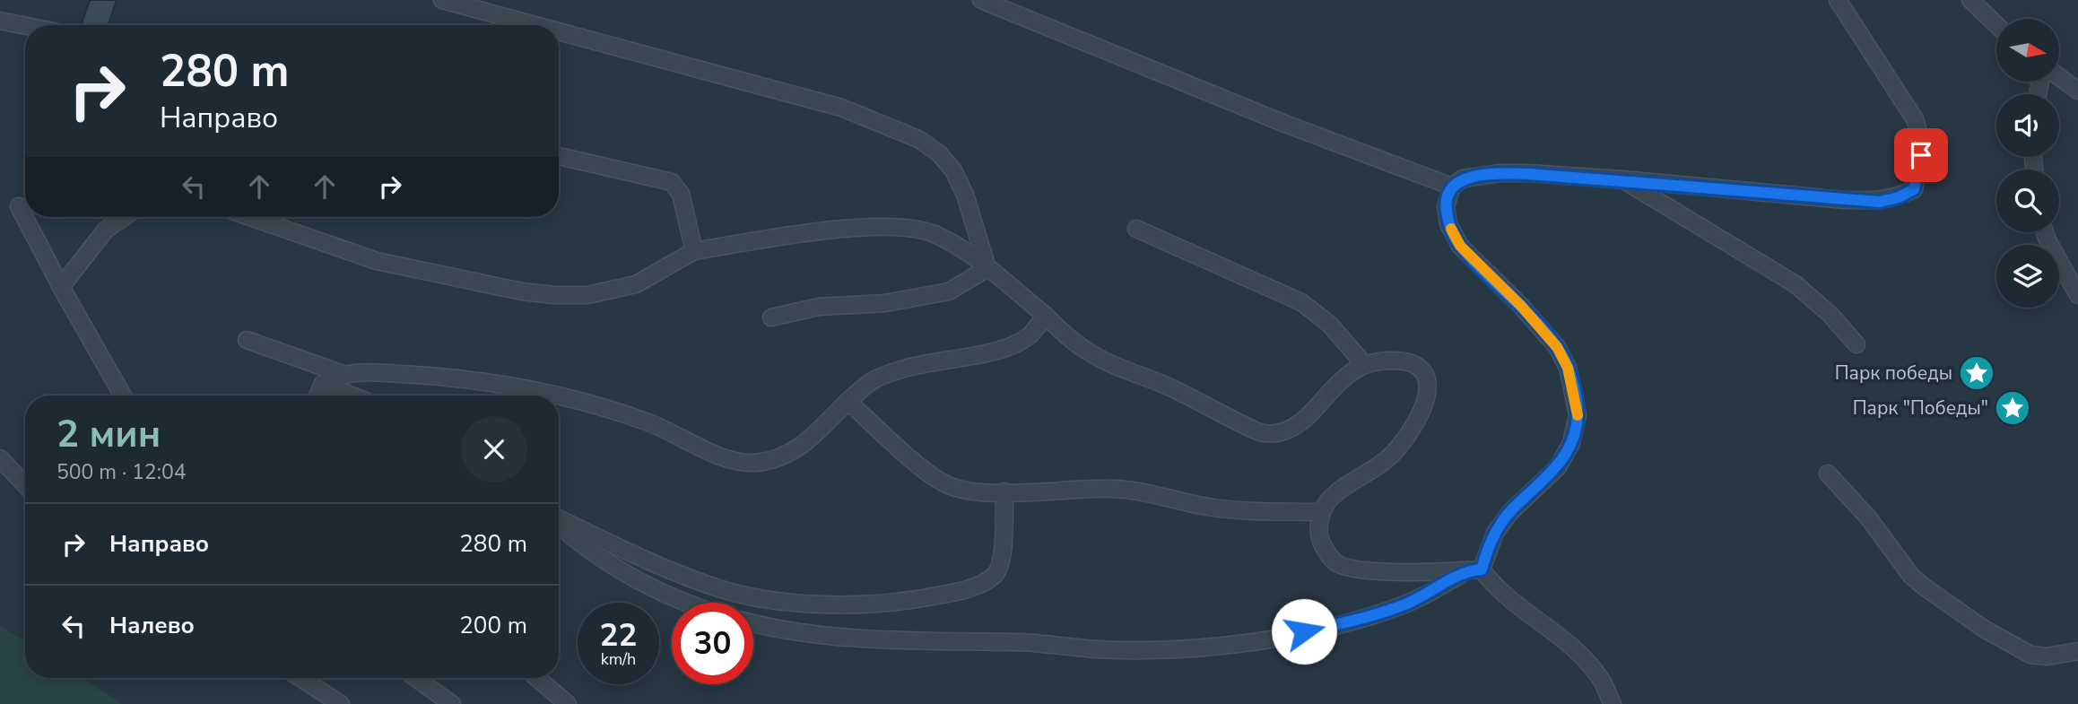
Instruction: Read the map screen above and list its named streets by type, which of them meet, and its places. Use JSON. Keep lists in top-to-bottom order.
{
  "places": {
    "place": ["Парк победы", "Парк \"Победы\""]
  },
  "north": "right",
  "page": {
    "turn": ["280 m", "Направо"],
    "heading": ["2 мин", "500 m · 12:04"],
    "list": [
      {
        "name": "Направо",
        "value": "280 m"
      },
      {
        "name": "Налево",
        "value": "200 m"
      }
    ],
    "speed": "22 km/h",
    "limit": "30"
  }
}
